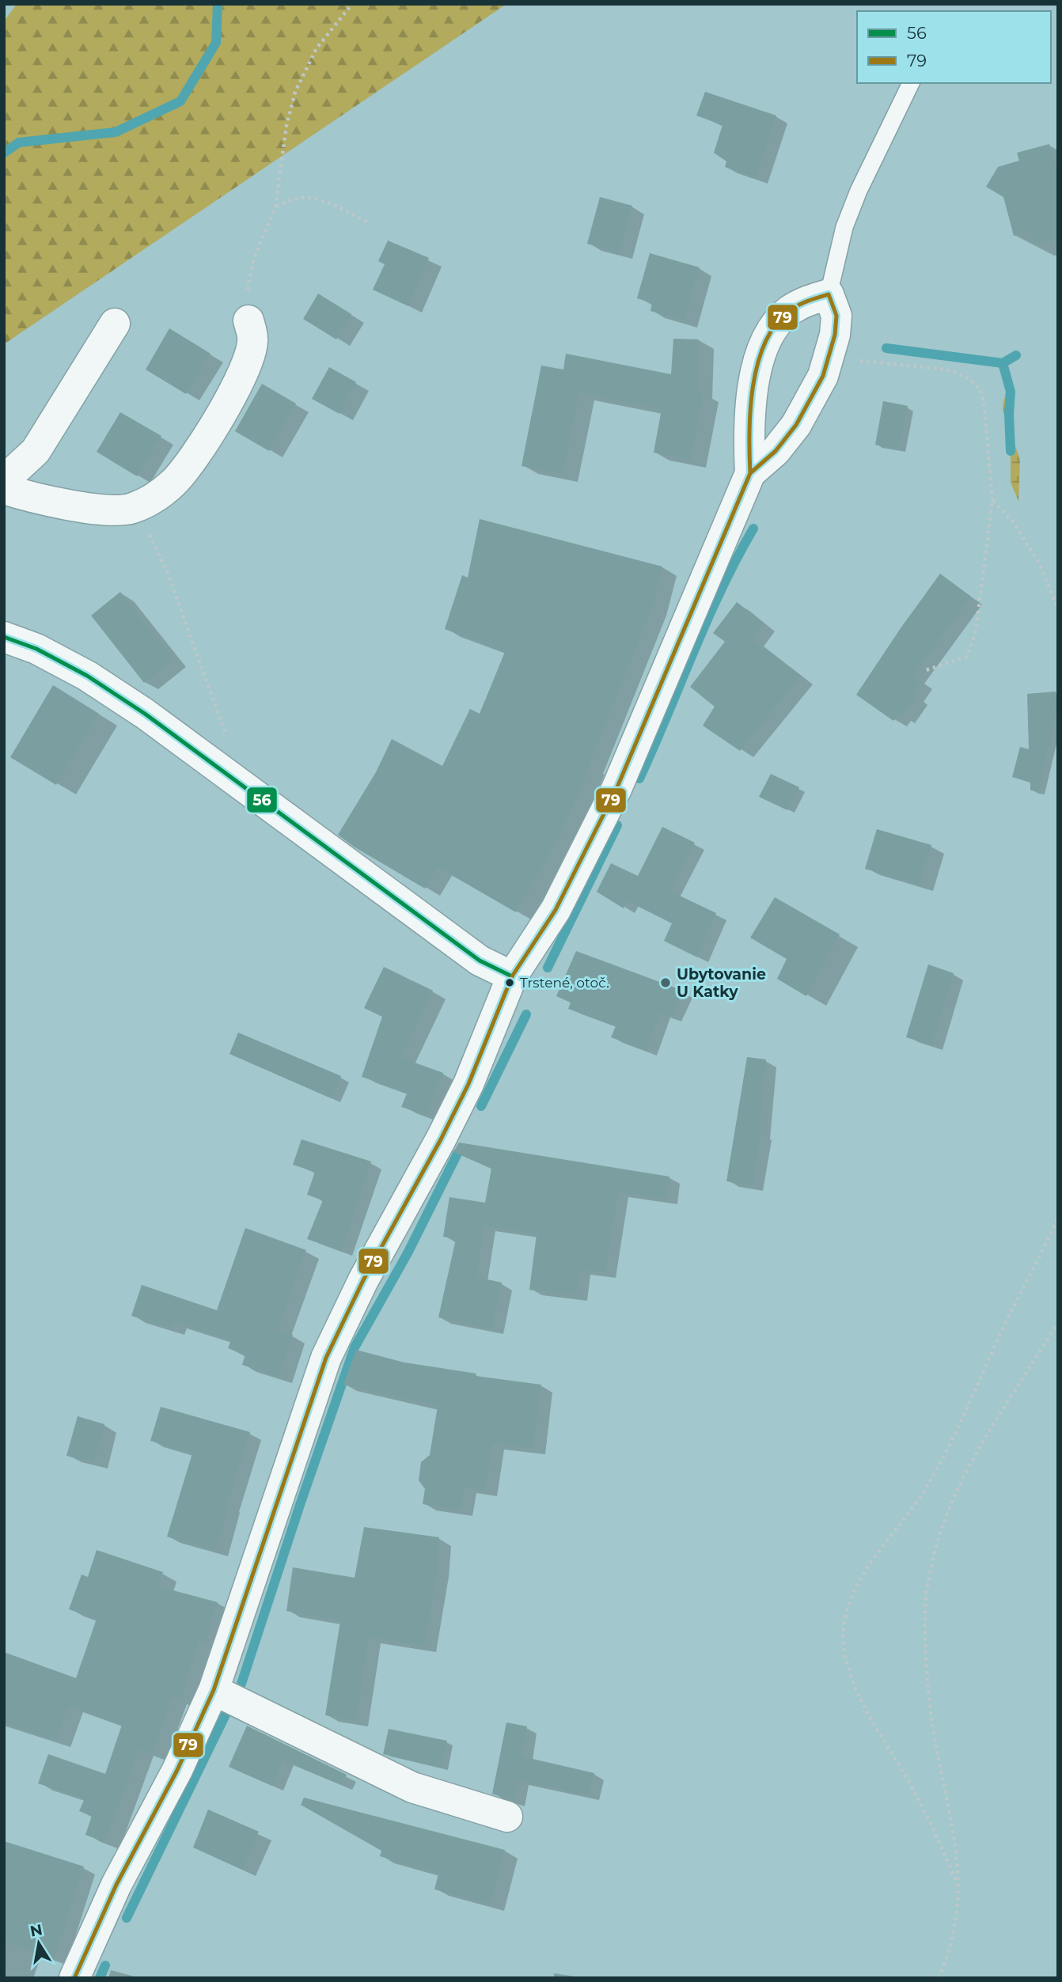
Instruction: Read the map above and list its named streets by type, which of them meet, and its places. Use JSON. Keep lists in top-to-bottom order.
{
  "places": ["Trstené, otoč.", "Ubytovanie U Katky"],
  "lines": ["transit line 79", "transit line 56"],
  "legend": ["56", "79"],
  "north": "top"
}
